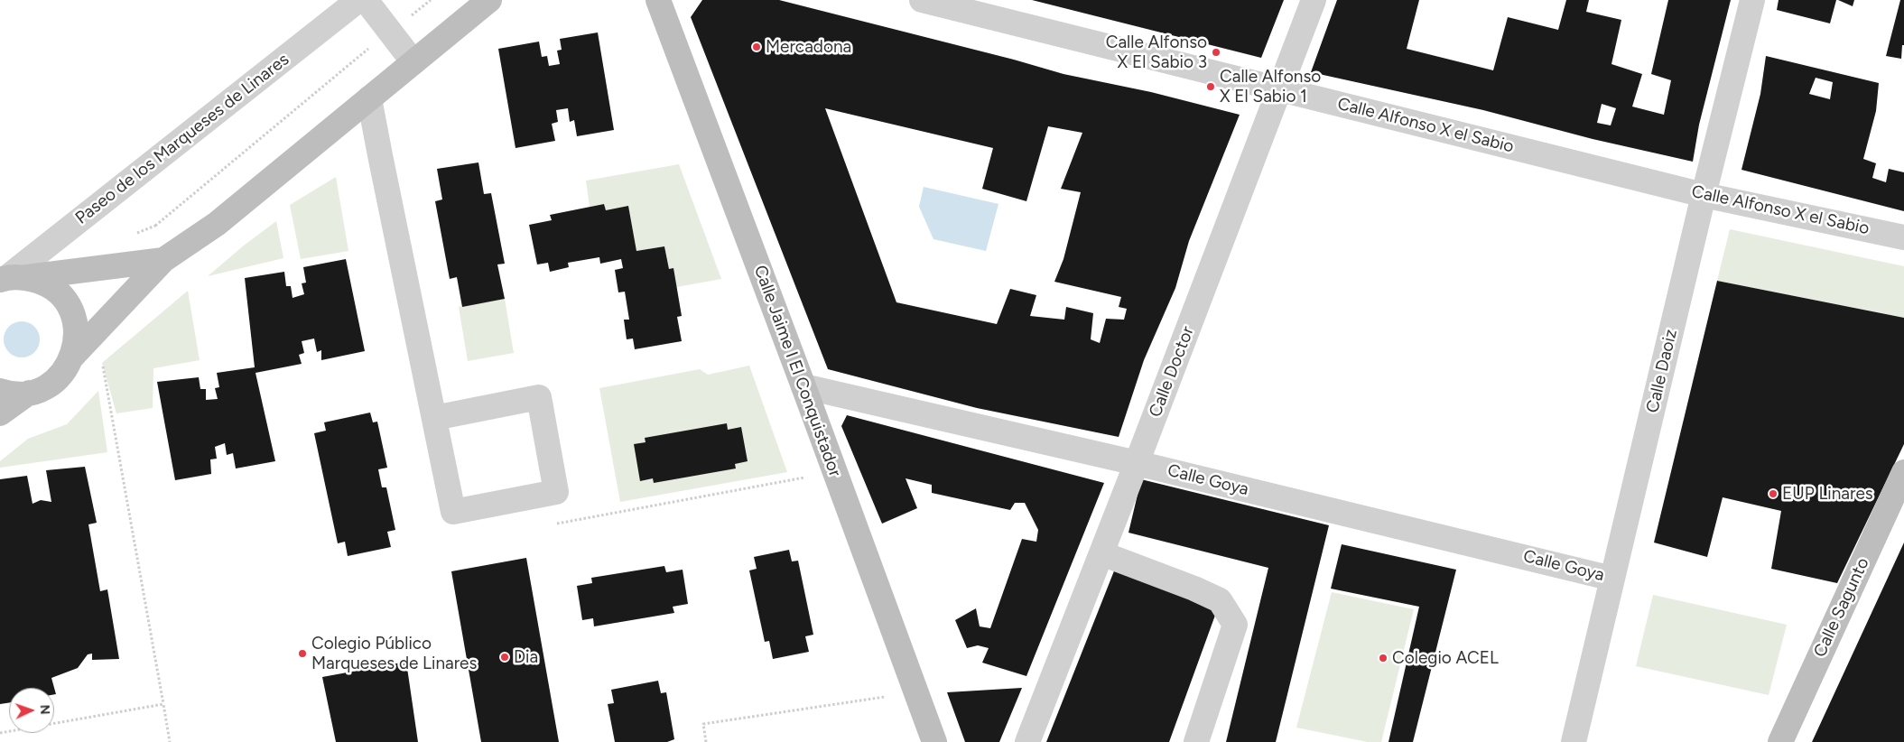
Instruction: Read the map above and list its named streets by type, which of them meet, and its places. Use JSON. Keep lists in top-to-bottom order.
{
  "streets": {
    "street": [
      "Calle Alfonso X el Sabio",
      "Paseo de los Marqueses de Linares",
      "Calle Jaime I El Conquistador",
      "Calle Daoiz",
      "Calle Doctor",
      "Calle Goya",
      "Calle Sagunto"
    ]
  },
  "crossings": [
    ["Calle Alfonso X el Sabio", "Calle Daoiz"],
    ["Calle Alfonso X el Sabio", "Calle Doctor"],
    ["Calle Jaime I El Conquistador", "Calle Goya"],
    ["Calle Daoiz", "Calle Goya"],
    ["Calle Doctor", "Calle Goya"]
  ],
  "places": [
    "Mercadona",
    "Calle Alfonso X El Sabio 3",
    "Calle Alfonso X El Sabio 1",
    "EUP Linares",
    "Colegio Público Marqueses de Linares",
    "Dia",
    "Colegio ACEL"
  ],
  "north": "right"
}
